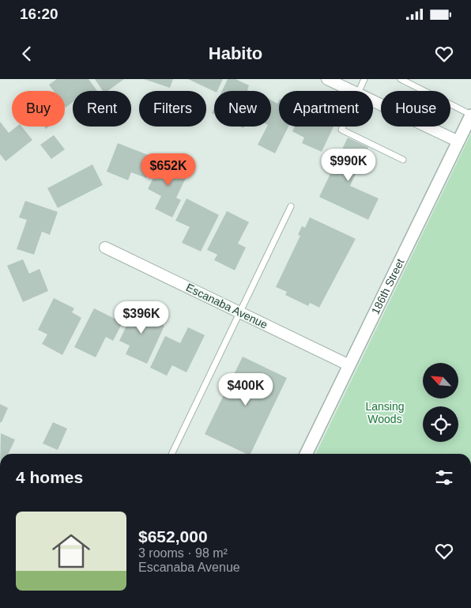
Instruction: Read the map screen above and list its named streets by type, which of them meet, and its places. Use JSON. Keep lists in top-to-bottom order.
{
  "streets": {
    "street": ["186th Street", "Escanaba Avenue"]
  },
  "crossings": [
    ["186th Street", "Escanaba Avenue"]
  ],
  "parks": ["Lansing Woods"],
  "north": "top left",
  "page": {
    "status": "16:20",
    "header": "Habito",
    "chip": [
      "Buy",
      "Rent",
      "Filters",
      "New",
      "Apartment",
      "House"
    ],
    "price": [
      "$990K",
      "$652K",
      "$396K",
      "$400K"
    ],
    "heading": "4 homes",
    "list": [
      {
        "name": "$652,000",
        "note": "3 rooms · 98 m² · Escanaba Avenue"
      }
    ]
  }
}
